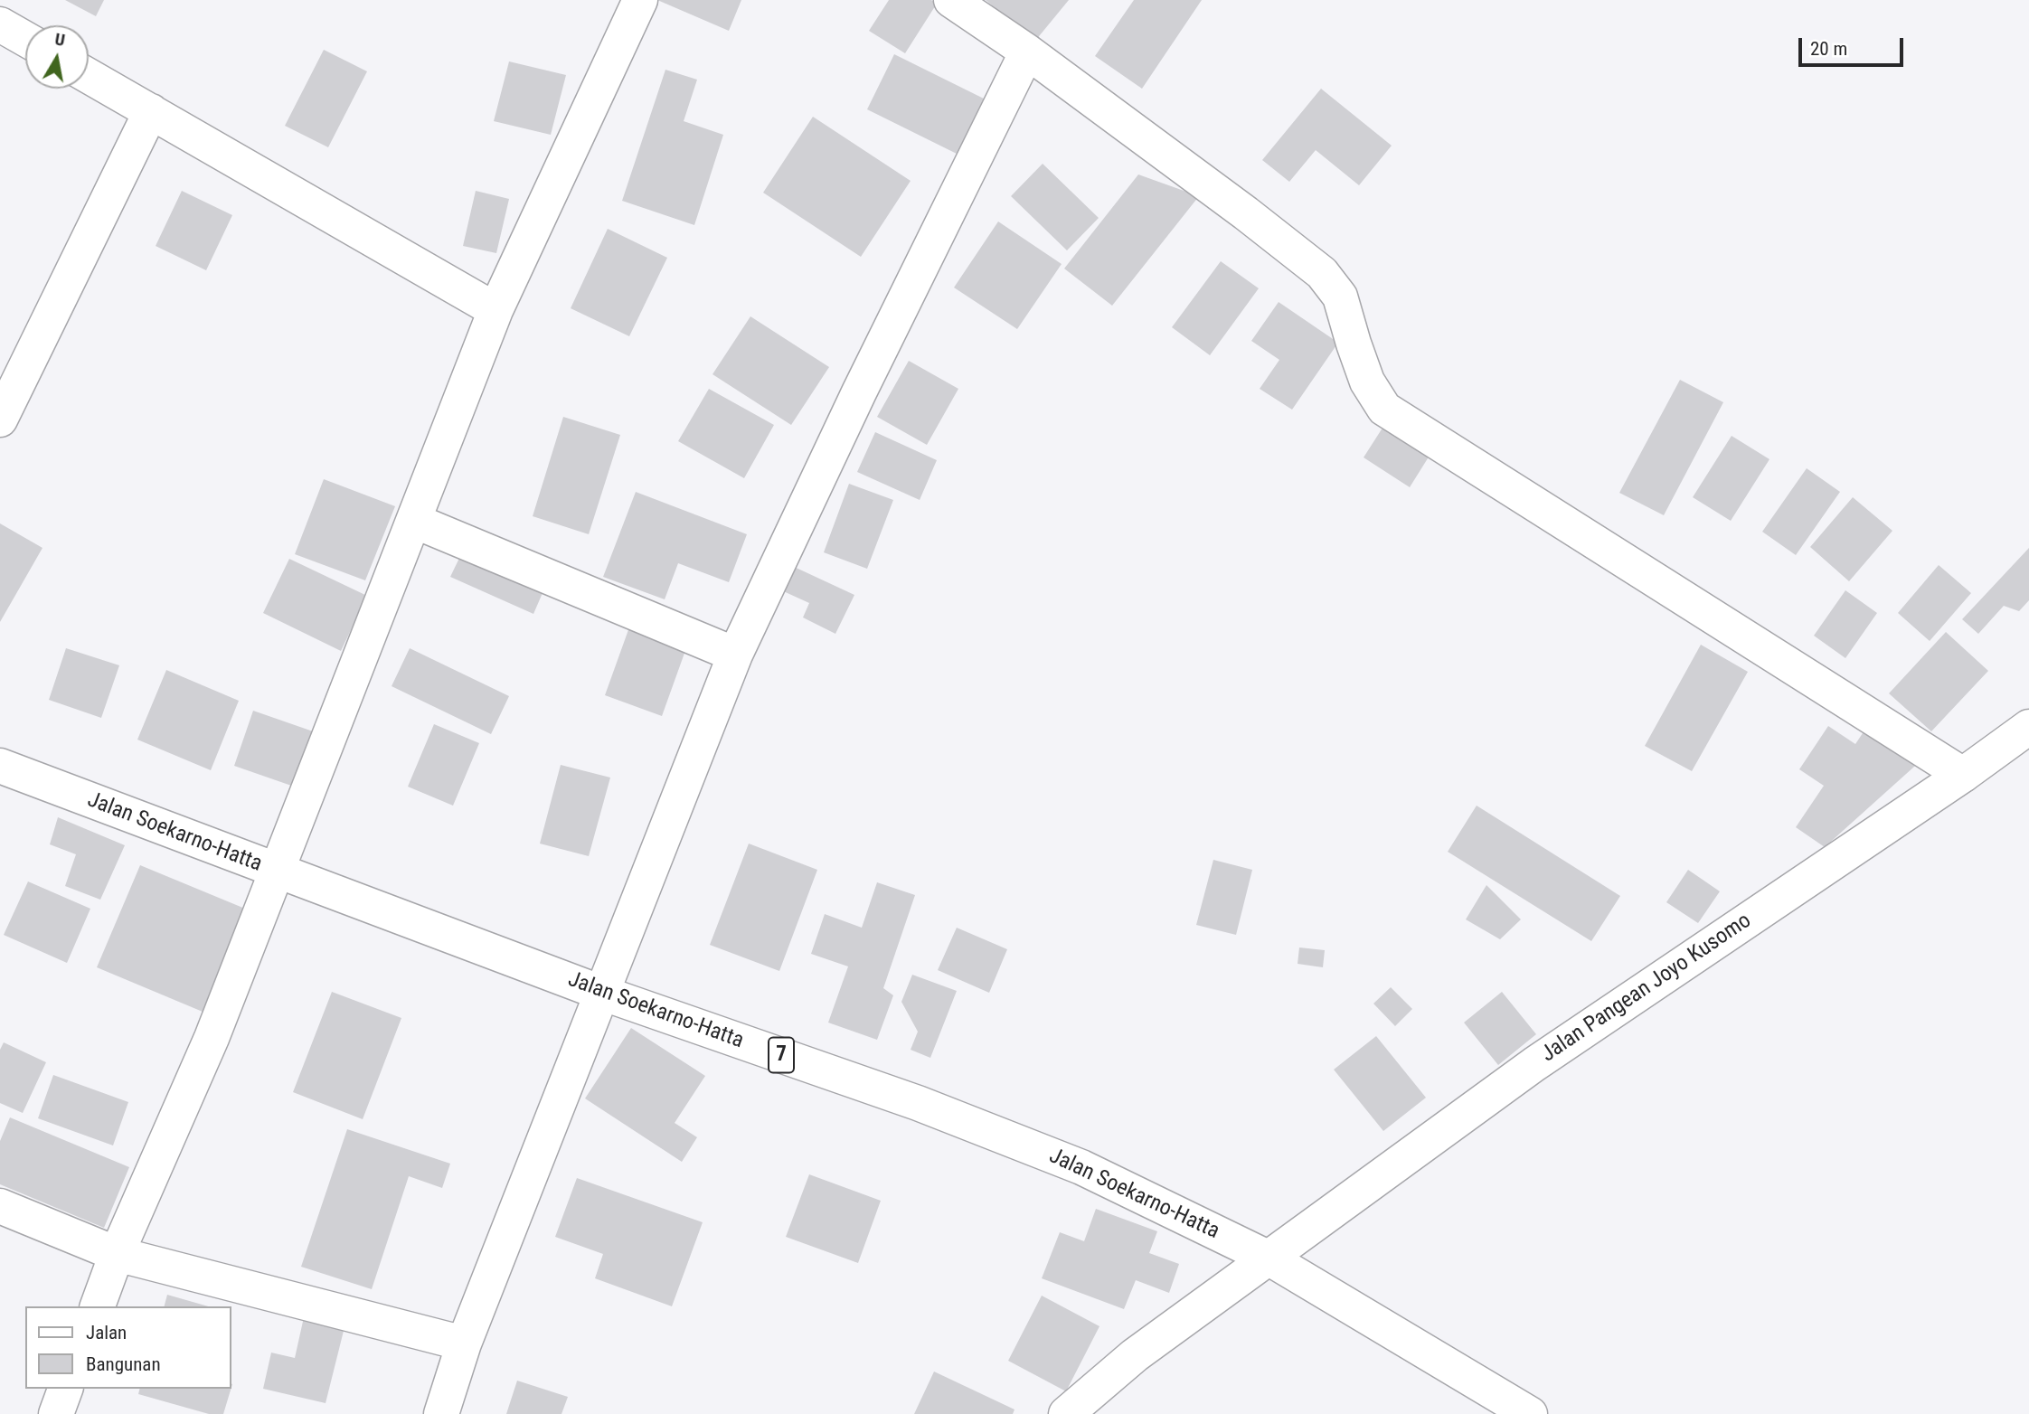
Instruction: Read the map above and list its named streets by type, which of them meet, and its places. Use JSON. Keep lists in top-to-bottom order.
{
  "streets": {
    "main road": ["Jalan Soekarno-Hatta", "Jalan Pangean Joyo Kusomo", "7"]
  },
  "crossings": [
    ["Jalan Soekarno-Hatta", "Jalan Pangean Joyo Kusomo"]
  ],
  "legend": ["Jalan", "Bangunan"],
  "scale_bar": "20 m",
  "north": "top"
}
